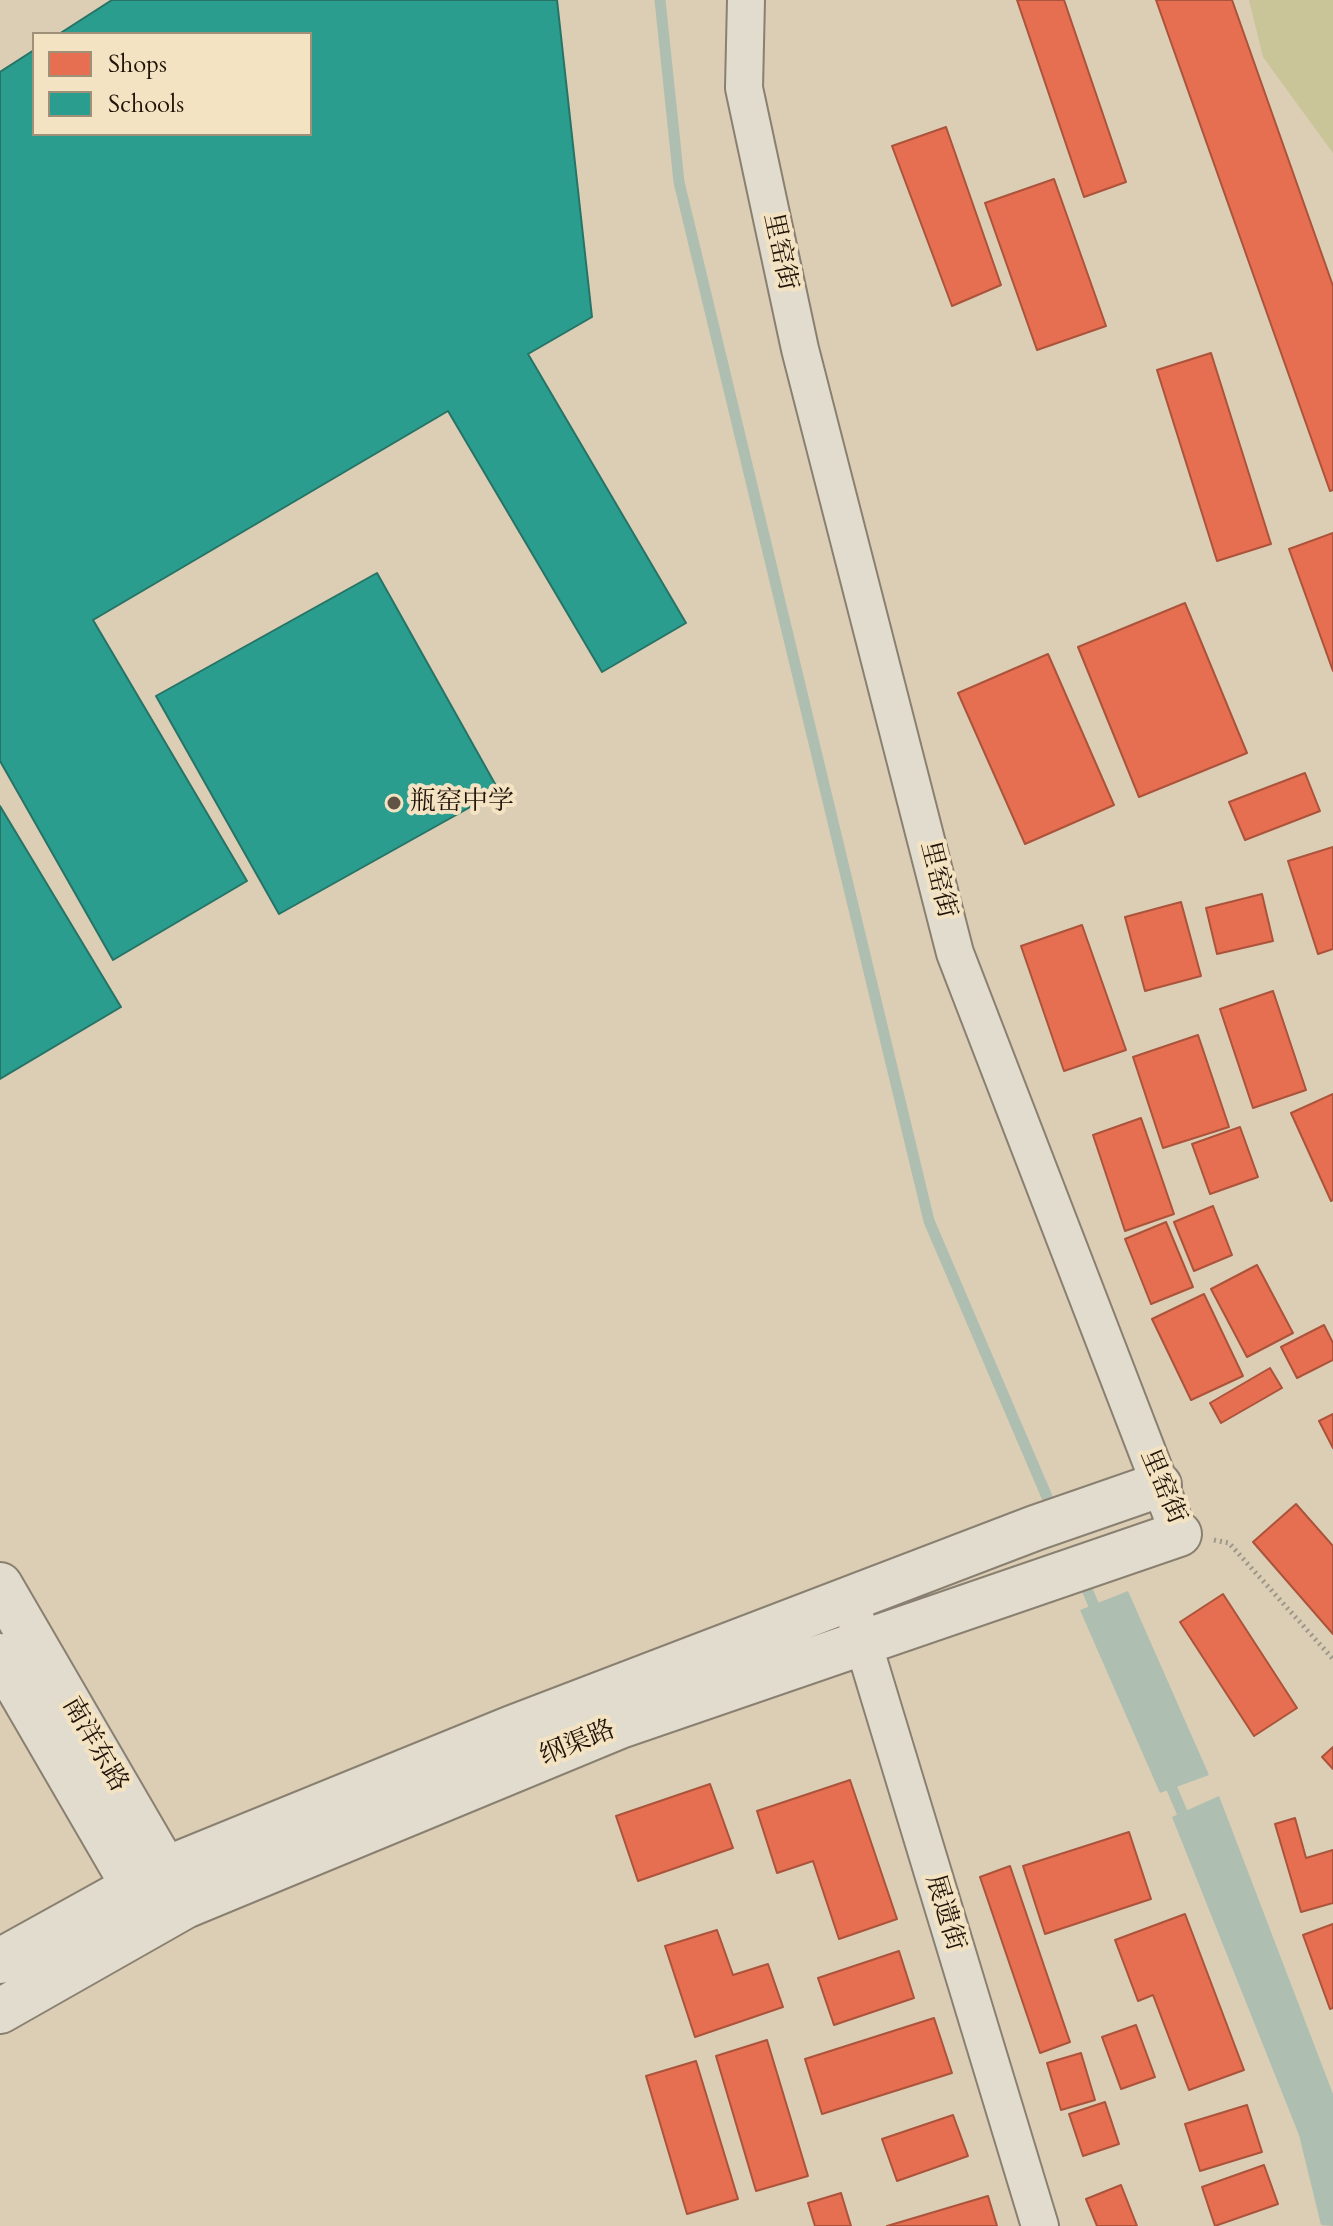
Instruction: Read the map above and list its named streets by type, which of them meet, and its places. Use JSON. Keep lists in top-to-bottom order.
{
  "streets": {
    "street": [
      "里窑街",
      "纲渠路",
      "南洋东路",
      "展遗街"
    ]
  },
  "crossings": [
    ["里窑街", "纲渠路"],
    ["纲渠路", "南洋东路"],
    ["纲渠路", "展遗街"]
  ],
  "places": ["瓶窑中学"],
  "legend": ["Shops", "Schools"]
}
